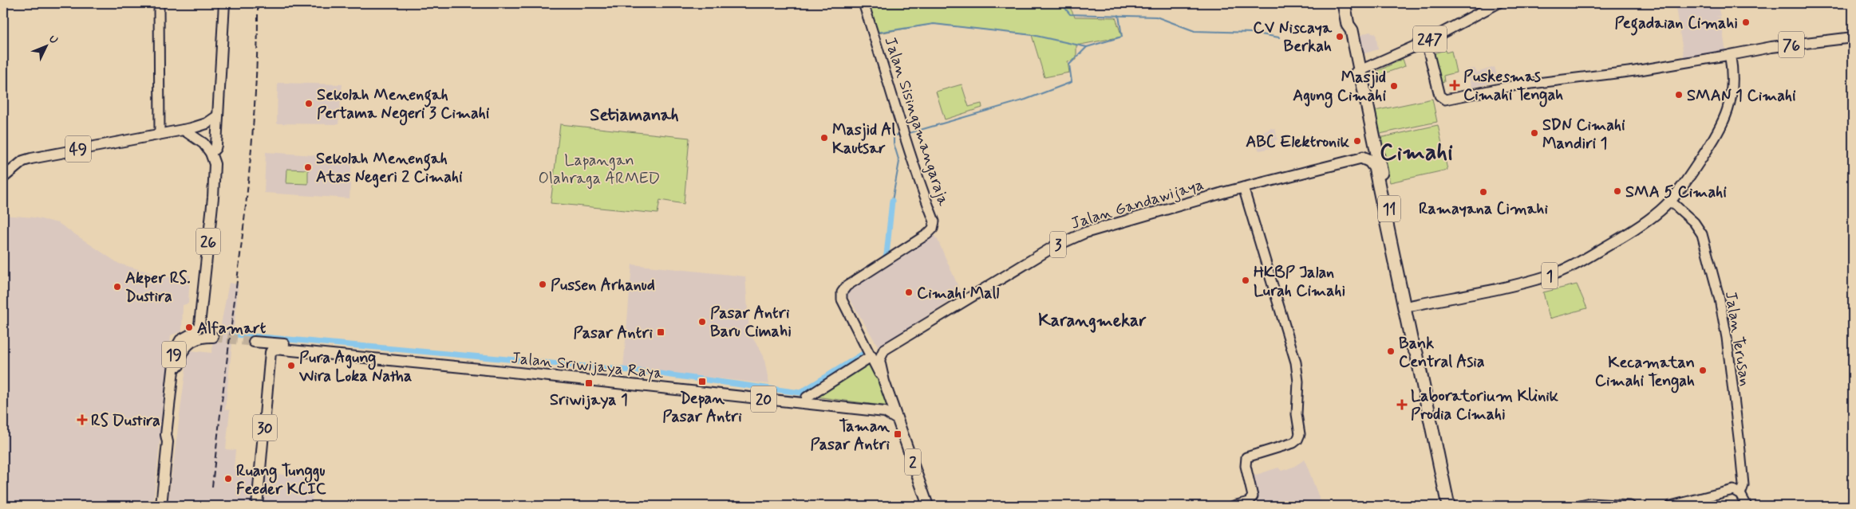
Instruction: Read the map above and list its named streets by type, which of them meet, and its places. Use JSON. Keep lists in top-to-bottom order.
{
  "streets": {
    "highway": ["11"],
    "main road": [
      "247",
      "76",
      "Jalan Sisingamangaraja",
      "49",
      "Jalan Gandawijaya",
      "26",
      "3",
      "1",
      "Jalan Terusan",
      "19",
      "Jalan Sriwijaya Raya",
      "20",
      "30",
      "2"
    ]
  },
  "crossings": [
    ["247", "11"],
    ["76", "1"],
    ["Jalan Sisingamangaraja", "Jalan Gandawijaya"],
    ["Jalan Sisingamangaraja", "2"],
    ["49", "26"],
    ["Jalan Gandawijaya", "11"],
    ["Jalan Gandawijaya", "2"],
    ["11", "1"],
    ["26", "19"],
    ["1", "Jalan Terusan"],
    ["Jalan Sriwijaya Raya", "30"],
    ["Jalan Sriwijaya Raya", "2"]
  ],
  "districts": ["Setiamanah", "Cimahi", "Karangmekar"],
  "parks": ["Lapangan Olahraga ARMED"],
  "places": {
    "other": [
      "Pegadaian Cimahi",
      "CV Niscaya Berkah",
      "Masjid Agung Cimahi",
      "SMAN 1 Cimahi",
      "Sekolah Menengah Pertama Negeri 3 Cimahi",
      "SDN Cimahi Mandiri 1",
      "Masjid Al Kautsar",
      "ABC Elektronik",
      "Sekolah Menengah Atas Negeri 2 Cimahi",
      "SMA 5 Cimahi",
      "Ramayana Cimahi",
      "HKBP Jalan Lurah Cimahi",
      "Pussen Arhanud",
      "Akper RS. Dustira",
      "Cimahi Mall",
      "Pasar Antri Baru Cimahi",
      "Alfamart",
      "Bank Central Asia",
      "Pura Agung Wira Loka Natha",
      "Kecamatan Cimahi Tengah",
      "Ruang Tunggu Feeder KCIC"
    ],
    "health": ["Puskesmas Cimahi Tengah", "Laboratorium Klinik Prodia Cimahi", "RS Dustira"],
    "transit": [
      "Pasar Antri",
      "Depan Pasar Antri",
      "Sriwijaya 1",
      "Taman Pasar Antri"
    ]
  },
  "north": "top right"
}
